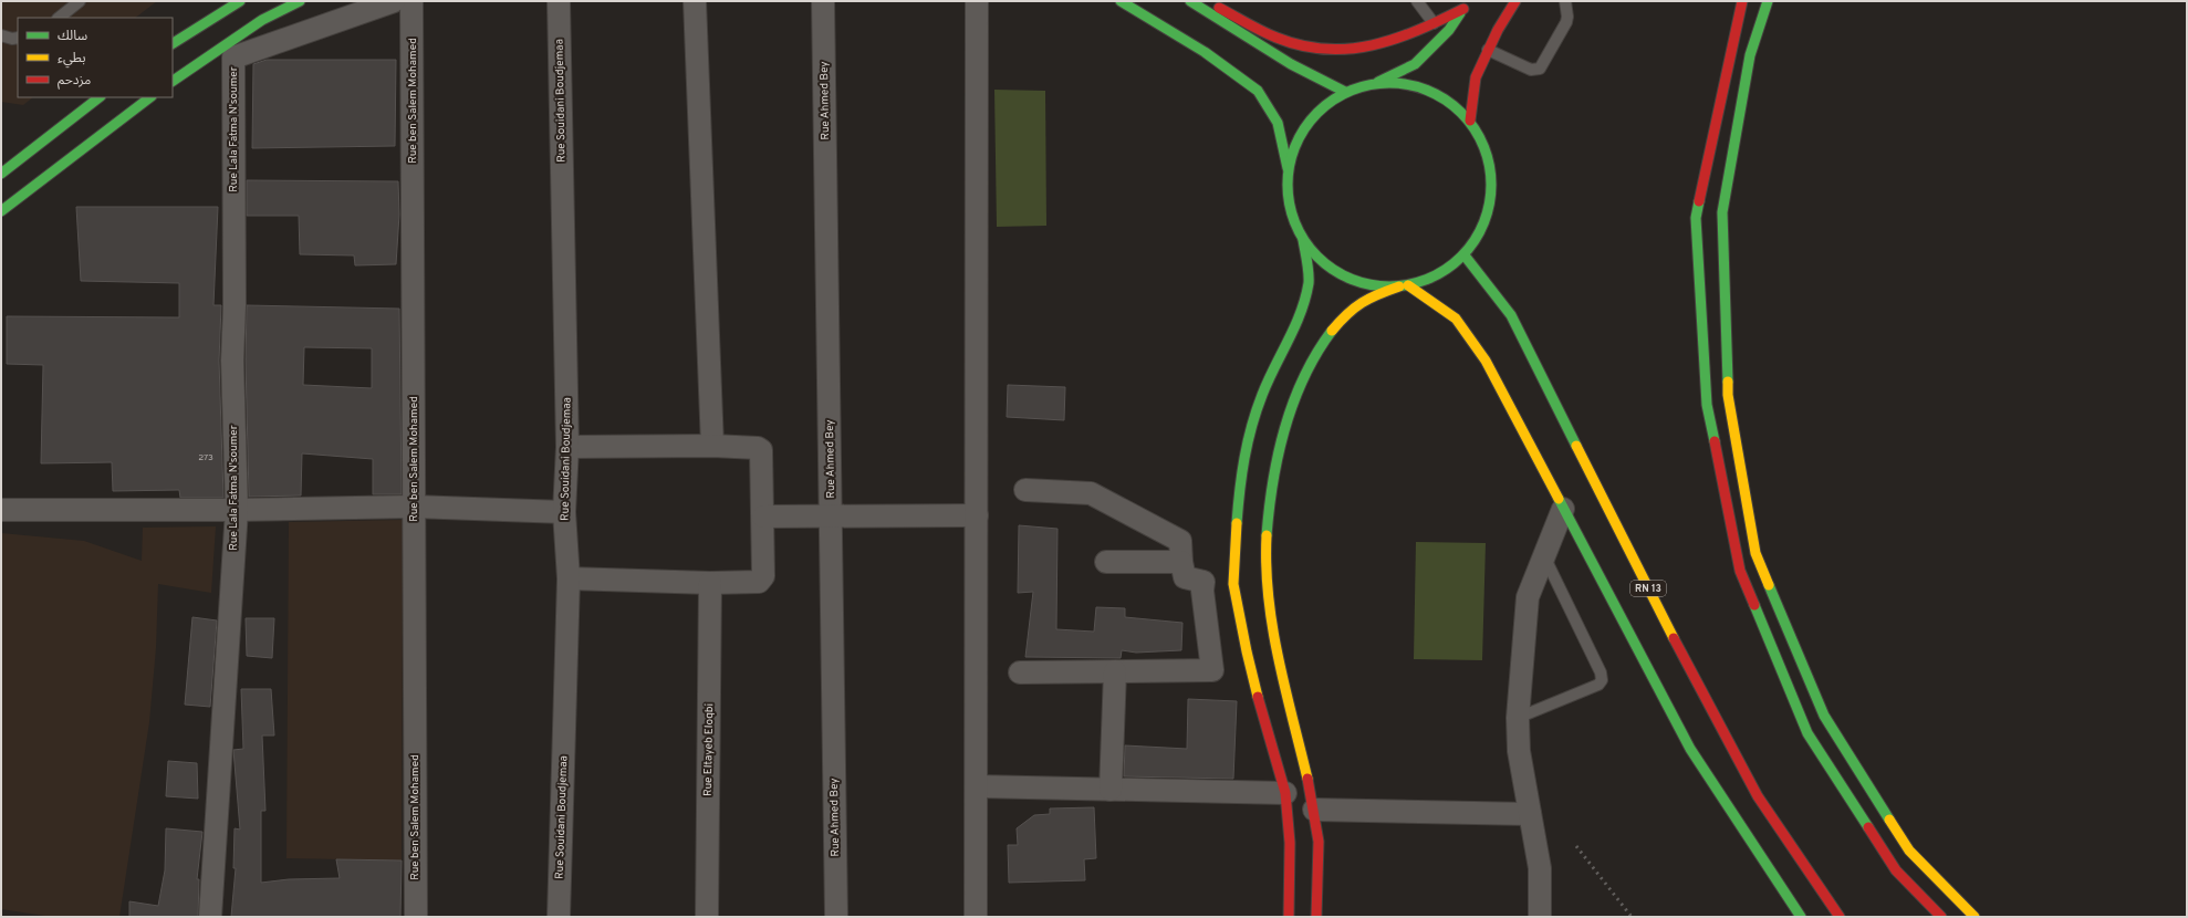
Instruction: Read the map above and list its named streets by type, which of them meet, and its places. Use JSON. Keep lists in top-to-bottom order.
{
  "streets": {
    "main road": ["RN 13"],
    "street": [
      "Rue ben Salem Mohamed",
      "Rue Souidani Boudjemaa",
      "Rue Ahmed Bey",
      "Rue Lala Fatma N'soumer",
      "Rue Eltayeb Eloqbi"
    ]
  },
  "house_numbers": ["273"],
  "legend": ["سالك", "بطيء", "مزدحم"]
}
